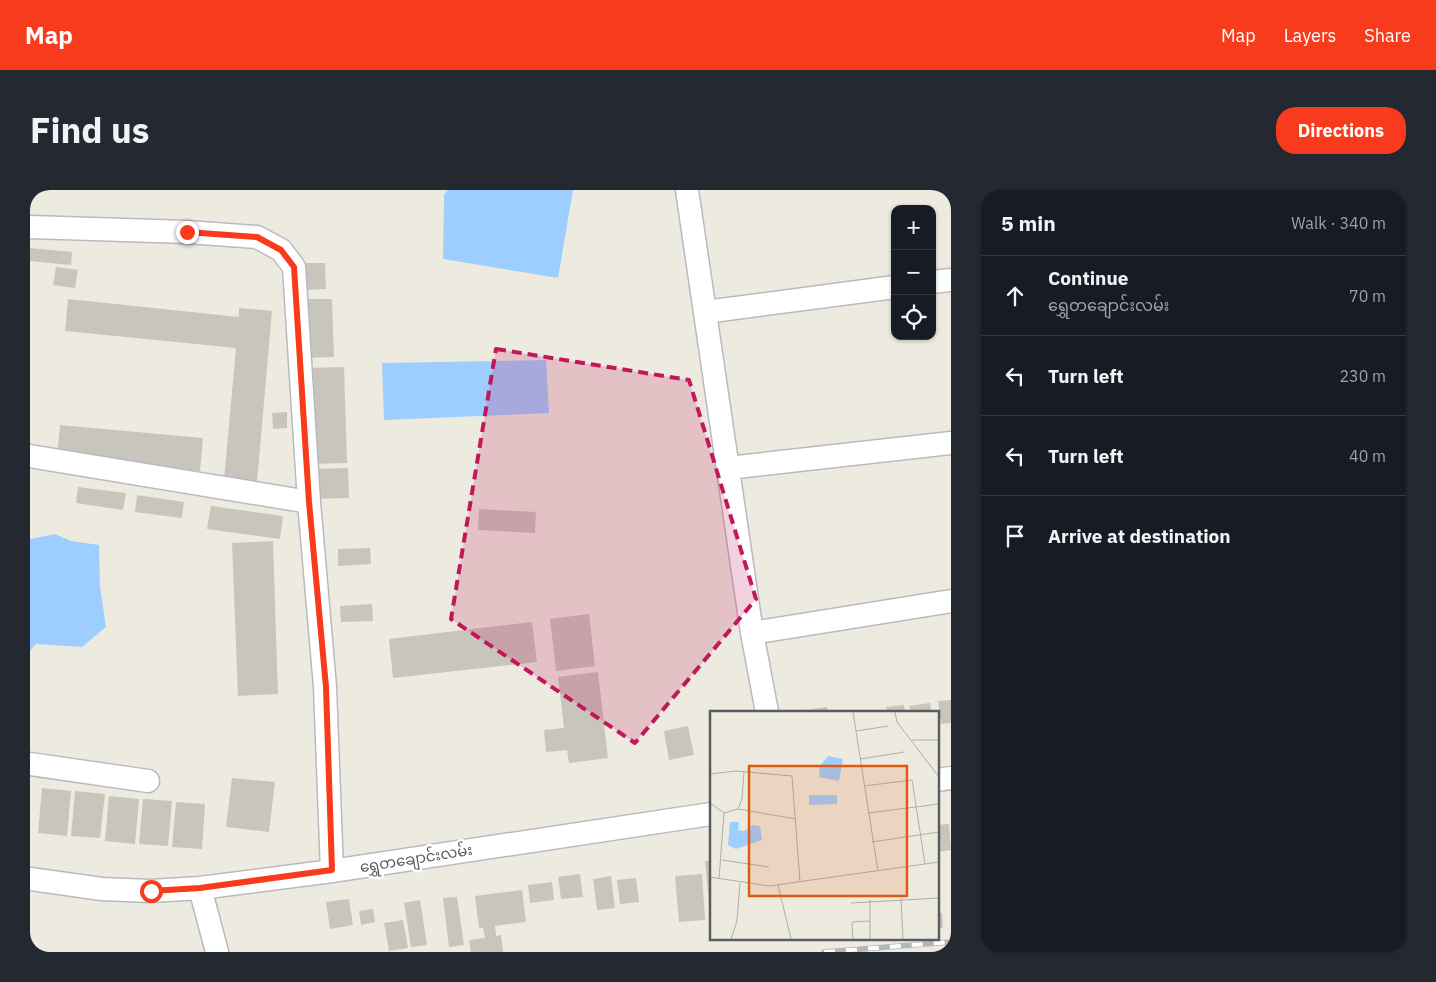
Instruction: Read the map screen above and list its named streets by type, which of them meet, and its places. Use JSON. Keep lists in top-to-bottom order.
{
  "streets": {
    "street": ["ရွှေတချောင်းလမ်း"]
  },
  "page": {
    "header": "Map",
    "nav": ["Map", "Layers", "Share"],
    "title": "Find us",
    "buttons": "Directions",
    "heading": ["5 min", "Walk · 340 m"],
    "map_buttons": ["+", "−"],
    "list": [
      ["Continue", "ရွှေတချောင်းလမ်း", "70 m"],
      ["Turn left", "230 m"],
      ["Turn left", "40 m"],
      "Arrive at destination"
    ]
  }
}
